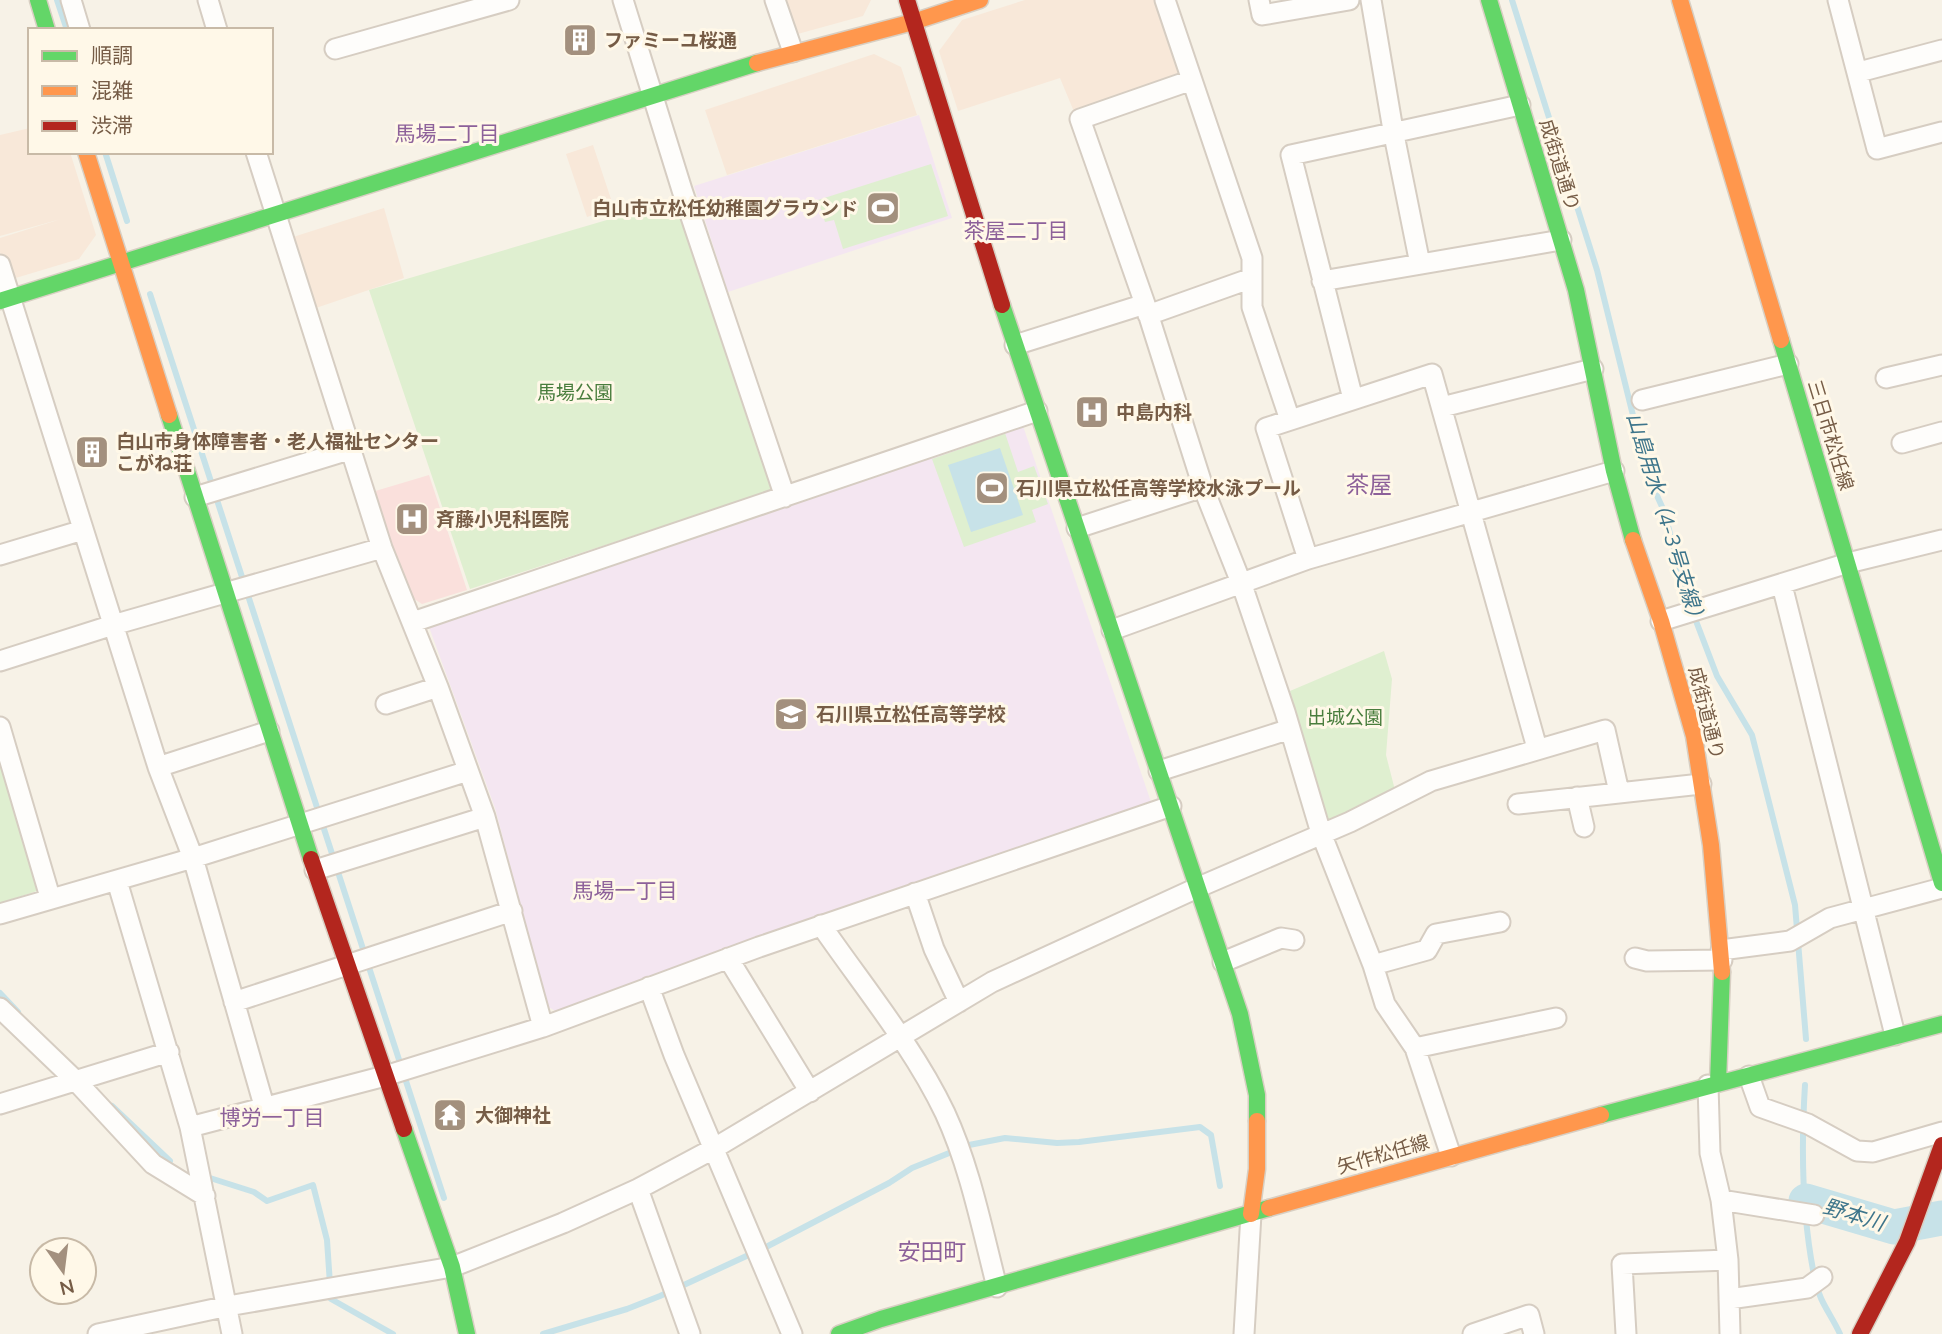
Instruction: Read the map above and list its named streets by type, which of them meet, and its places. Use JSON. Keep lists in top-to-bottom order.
{
  "streets": {
    "street": ["成街道通り", "三日市松任線", "矢作松任線"]
  },
  "crossings": [
    ["成街道通り", "矢作松任線"]
  ],
  "districts": [
    "馬場二丁目",
    "茶屋二丁目",
    "茶屋",
    "馬場一丁目",
    "博労一丁目",
    "安田町"
  ],
  "water": ["山島用水（4-3号支線）", "野本川"],
  "parks": ["馬場公園", "出城公園"],
  "places": {
    "building": ["ファミーユ桜通", "白山市身体障害者・老人福祉センター こがね荘"],
    "sports": ["白山市立松任幼稚園グラウンド", "石川県立松任高等学校水泳プール"],
    "hospital": ["中島内科", "斉藤小児科医院"],
    "school or university": ["石川県立松任高等学校"],
    "temple": ["大御神社"]
  },
  "legend": ["順調", "混雑", "渋滞"],
  "north": "bottom"
}
